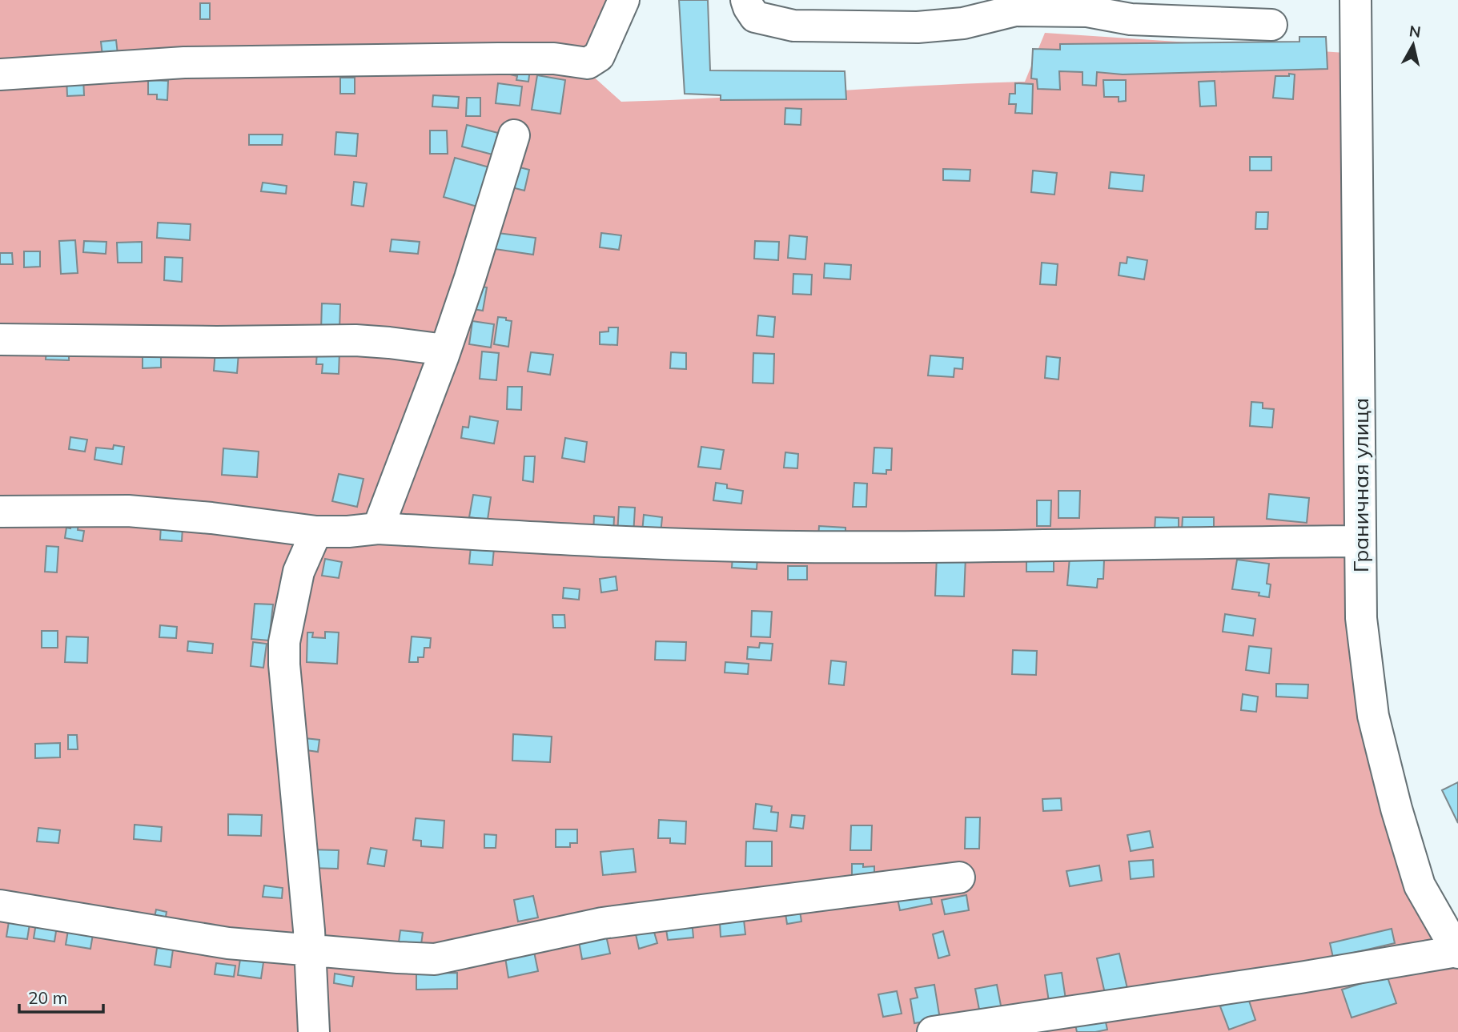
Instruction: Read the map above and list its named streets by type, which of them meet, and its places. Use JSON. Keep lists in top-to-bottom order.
{
  "streets": {
    "street": ["Граничная улица"]
  },
  "scale_bar": "20 m",
  "north": "top"
}
